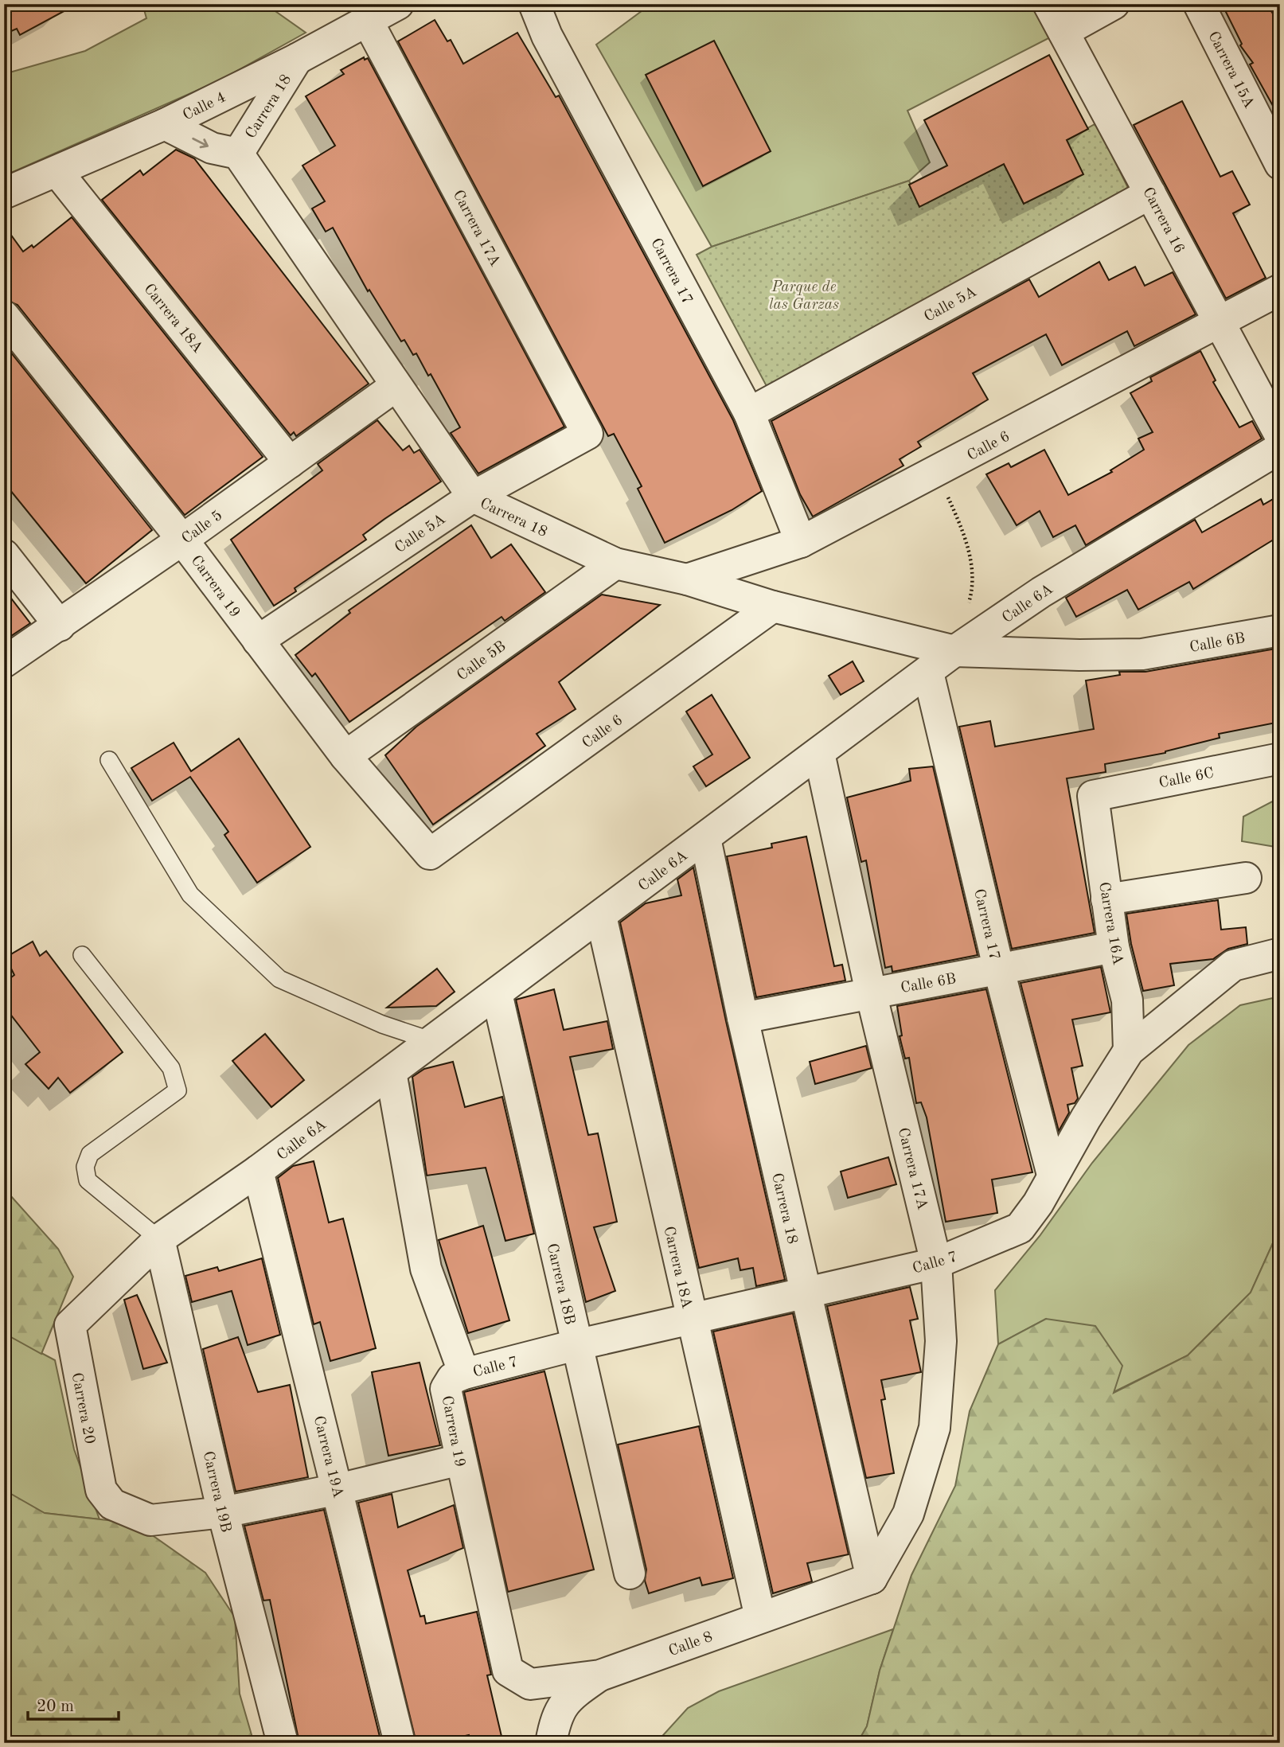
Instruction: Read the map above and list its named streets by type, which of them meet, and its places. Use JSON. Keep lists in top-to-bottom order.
{
  "streets": {
    "street": [
      "Carrera 15A",
      "Calle 4",
      "Carrera 18",
      "Carrera 16",
      "Carrera 17A",
      "Carrera 17",
      "Calle 5A",
      "Carrera 18A",
      "Calle 6",
      "Calle 5",
      "Carrera 19",
      "Calle 6A",
      "Calle 6B",
      "Calle 5B",
      "Calle 6C",
      "Carrera 16A",
      "Calle 7",
      "Carrera 18B",
      "Carrera 20",
      "Carrera 19A",
      "Carrera 19B",
      "Calle 8"
    ]
  },
  "crossings": [
    ["Calle 4", "Carrera 18"],
    ["Calle 4", "Carrera 17A"],
    ["Calle 4", "Carrera 18A"],
    ["Carrera 18", "Carrera 17A"],
    ["Carrera 18", "Calle 5A"],
    ["Carrera 18", "Calle 6"],
    ["Carrera 18", "Calle 5"],
    ["Carrera 18", "Calle 6A"],
    ["Carrera 18", "Calle 6B"],
    ["Carrera 18", "Calle 5B"],
    ["Carrera 18", "Calle 7"],
    ["Carrera 18", "Calle 8"],
    ["Carrera 16", "Calle 5A"],
    ["Carrera 16", "Calle 6"],
    ["Carrera 17A", "Calle 5A"],
    ["Carrera 17A", "Calle 6A"],
    ["Carrera 17A", "Calle 6B"],
    ["Carrera 17A", "Calle 7"],
    ["Carrera 17A", "Calle 8"],
    ["Carrera 17", "Calle 5A"],
    ["Carrera 17", "Calle 6"],
    ["Carrera 17", "Calle 6A"],
    ["Carrera 17", "Calle 6B"],
    ["Carrera 17", "Calle 7"],
    ["Calle 5A", "Carrera 19"],
    ["Carrera 18A", "Calle 5"],
    ["Carrera 18A", "Calle 6A"],
    ["Carrera 18A", "Calle 7"],
    ["Carrera 18A", "Calle 8"],
    ["Calle 6", "Carrera 19"],
    ["Calle 5", "Carrera 19"],
    ["Carrera 19", "Calle 6A"],
    ["Carrera 19", "Calle 5B"],
    ["Carrera 19", "Calle 7"],
    ["Carrera 19", "Calle 8"],
    ["Calle 6A", "Calle 6B"],
    ["Calle 6A", "Carrera 18B"],
    ["Calle 6A", "Carrera 20"],
    ["Calle 6A", "Carrera 19A"],
    ["Calle 6A", "Carrera 19B"],
    ["Calle 6B", "Carrera 16A"],
    ["Calle 6C", "Carrera 16A"],
    ["Carrera 16A", "Calle 7"],
    ["Calle 7", "Carrera 18B"],
    ["Carrera 20", "Carrera 19B"]
  ],
  "parks": ["Parque de las Garzas"],
  "scale_bar": "20 m"
}
